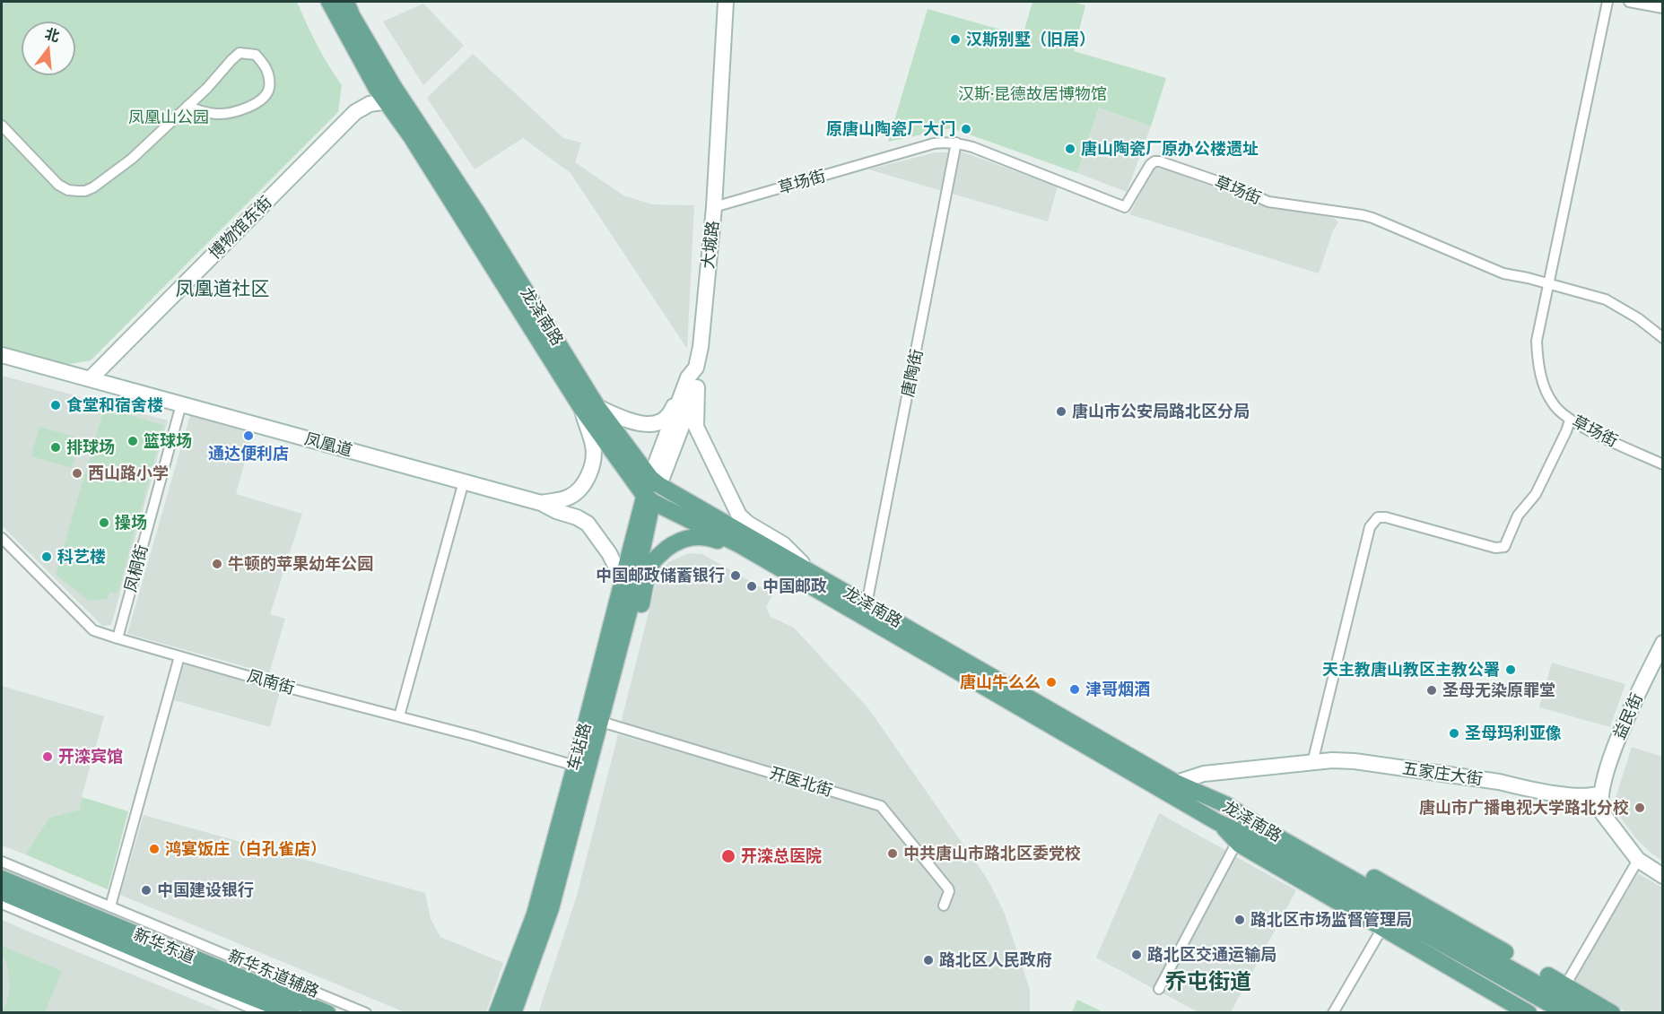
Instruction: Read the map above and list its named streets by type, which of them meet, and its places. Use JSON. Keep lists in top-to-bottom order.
{
  "streets": {
    "main road": ["龙泽南路", "车站路", "新华东道"],
    "street": [
      "草场街",
      "博物馆东街",
      "大城路",
      "唐陶街",
      "凤凰道",
      "凤桐街",
      "凤南街",
      "益民街",
      "五家庄大街",
      "开医北街",
      "新华东道辅路"
    ]
  },
  "crossings": [
    ["草场街", "大城路"],
    ["草场街", "唐陶街"],
    ["博物馆东街", "龙泽南路"],
    ["博物馆东街", "凤凰道"],
    ["龙泽南路", "唐陶街"],
    ["龙泽南路", "车站路"],
    ["龙泽南路", "五家庄大街"],
    ["凤凰道", "凤桐街"],
    ["凤凰道", "车站路"],
    ["凤桐街", "凤南街"],
    ["凤南街", "车站路"],
    ["益民街", "五家庄大街"],
    ["车站路", "开医北街"]
  ],
  "districts": ["凤凰道社区", "乔屯街道"],
  "parks": ["汉斯·昆德故居博物馆", "凤凰山公园"],
  "places": [
    "汉斯别墅（旧居）",
    "原唐山陶瓷厂大门",
    "唐山陶瓷厂原办公楼遗址",
    "食堂和宿舍楼",
    "唐山市公安局路北区分局",
    "通达便利店",
    "篮球场",
    "排球场",
    "西山路小学",
    "操场",
    "科艺楼",
    "牛顿的苹果幼年公园",
    "中国邮政储蓄银行",
    "中国邮政",
    "天主教唐山教区主教公署",
    "唐山牛么么",
    "津哥烟酒",
    "圣母无染原罪堂",
    "圣母玛利亚像",
    "开滦宾馆",
    "唐山市广播电视大学路北分校",
    "鸿宴饭庄（白孔雀店）",
    "中共唐山市路北区委党校",
    "开滦总医院",
    "中国建设银行",
    "路北区市场监督管理局",
    "路北区交通运输局",
    "路北区人民政府"
  ],
  "north": "top"
}
